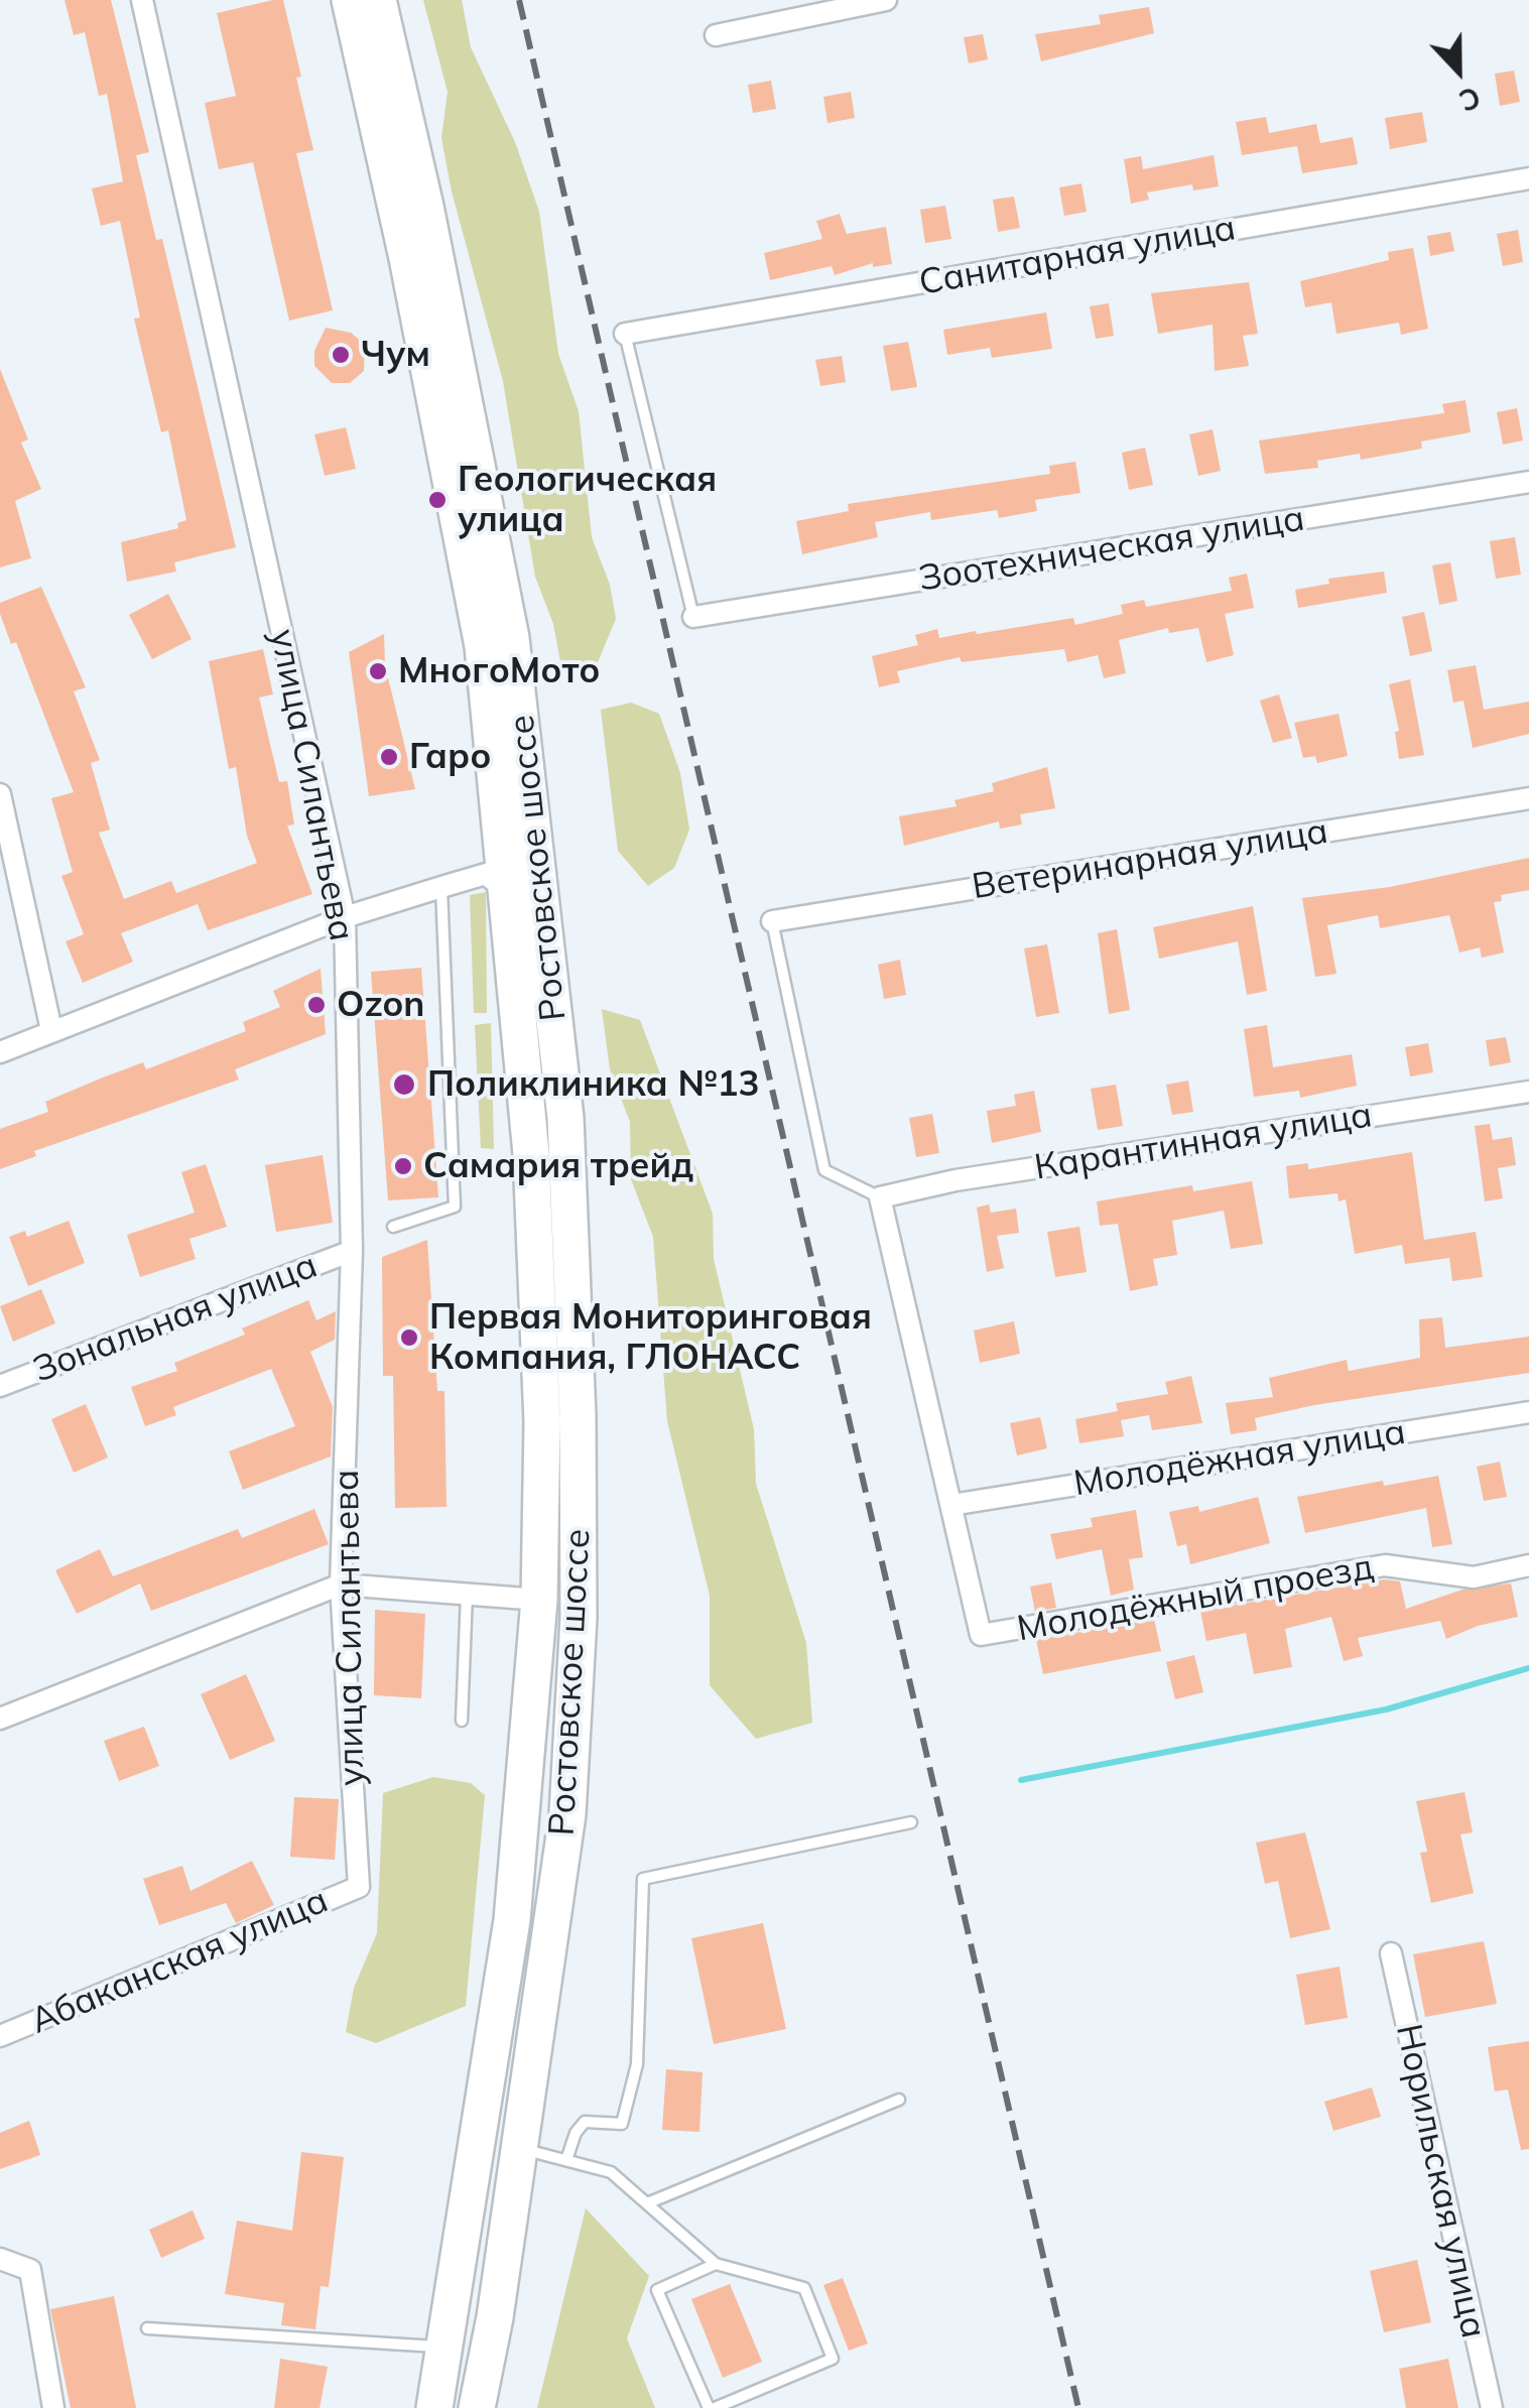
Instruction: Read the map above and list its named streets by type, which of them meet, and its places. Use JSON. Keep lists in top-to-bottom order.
{
  "streets": {
    "highway": ["Ростовское шоссе"],
    "street": [
      "Санитарная улица",
      "Зоотехническая улица",
      "улица Силантьева",
      "Ветеринарная улица",
      "Карантинная улица",
      "Зональная улица",
      "Молодёжная улица",
      "Молодёжный проезд",
      "Абаканская улица",
      "Норильская улица"
    ]
  },
  "crossings": [
    ["улица Силантьева", "Зональная улица"],
    ["улица Силантьева", "Абаканская улица"],
    ["Молодёжная улица", "Молодёжный проезд"]
  ],
  "places": [
    "Чум",
    "Геологическая улица",
    "МногоМото",
    "Гаро",
    "Ozon",
    "Поликлиника №13",
    "Самария трейд",
    "Первая Мониторинговая Компания, ГЛОНАСС"
  ],
  "north": "bottom"
}
